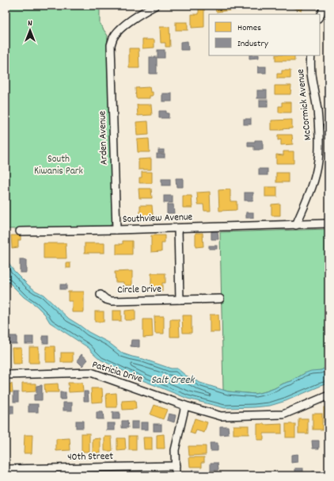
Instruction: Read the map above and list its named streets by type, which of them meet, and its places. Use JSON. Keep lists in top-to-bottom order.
{
  "streets": {
    "street": [
      "McCormick Avenue",
      "Arden Avenue",
      "Southview Avenue",
      "Circle Drive",
      "Patricia Drive",
      "40th Street"
    ]
  },
  "crossings": [
    ["McCormick Avenue", "Southview Avenue"],
    ["Arden Avenue", "Southview Avenue"]
  ],
  "water": ["Salt Creek"],
  "parks": ["South Kiwanis Park"],
  "legend": ["Homes", "Industry"],
  "north": "top"
}
